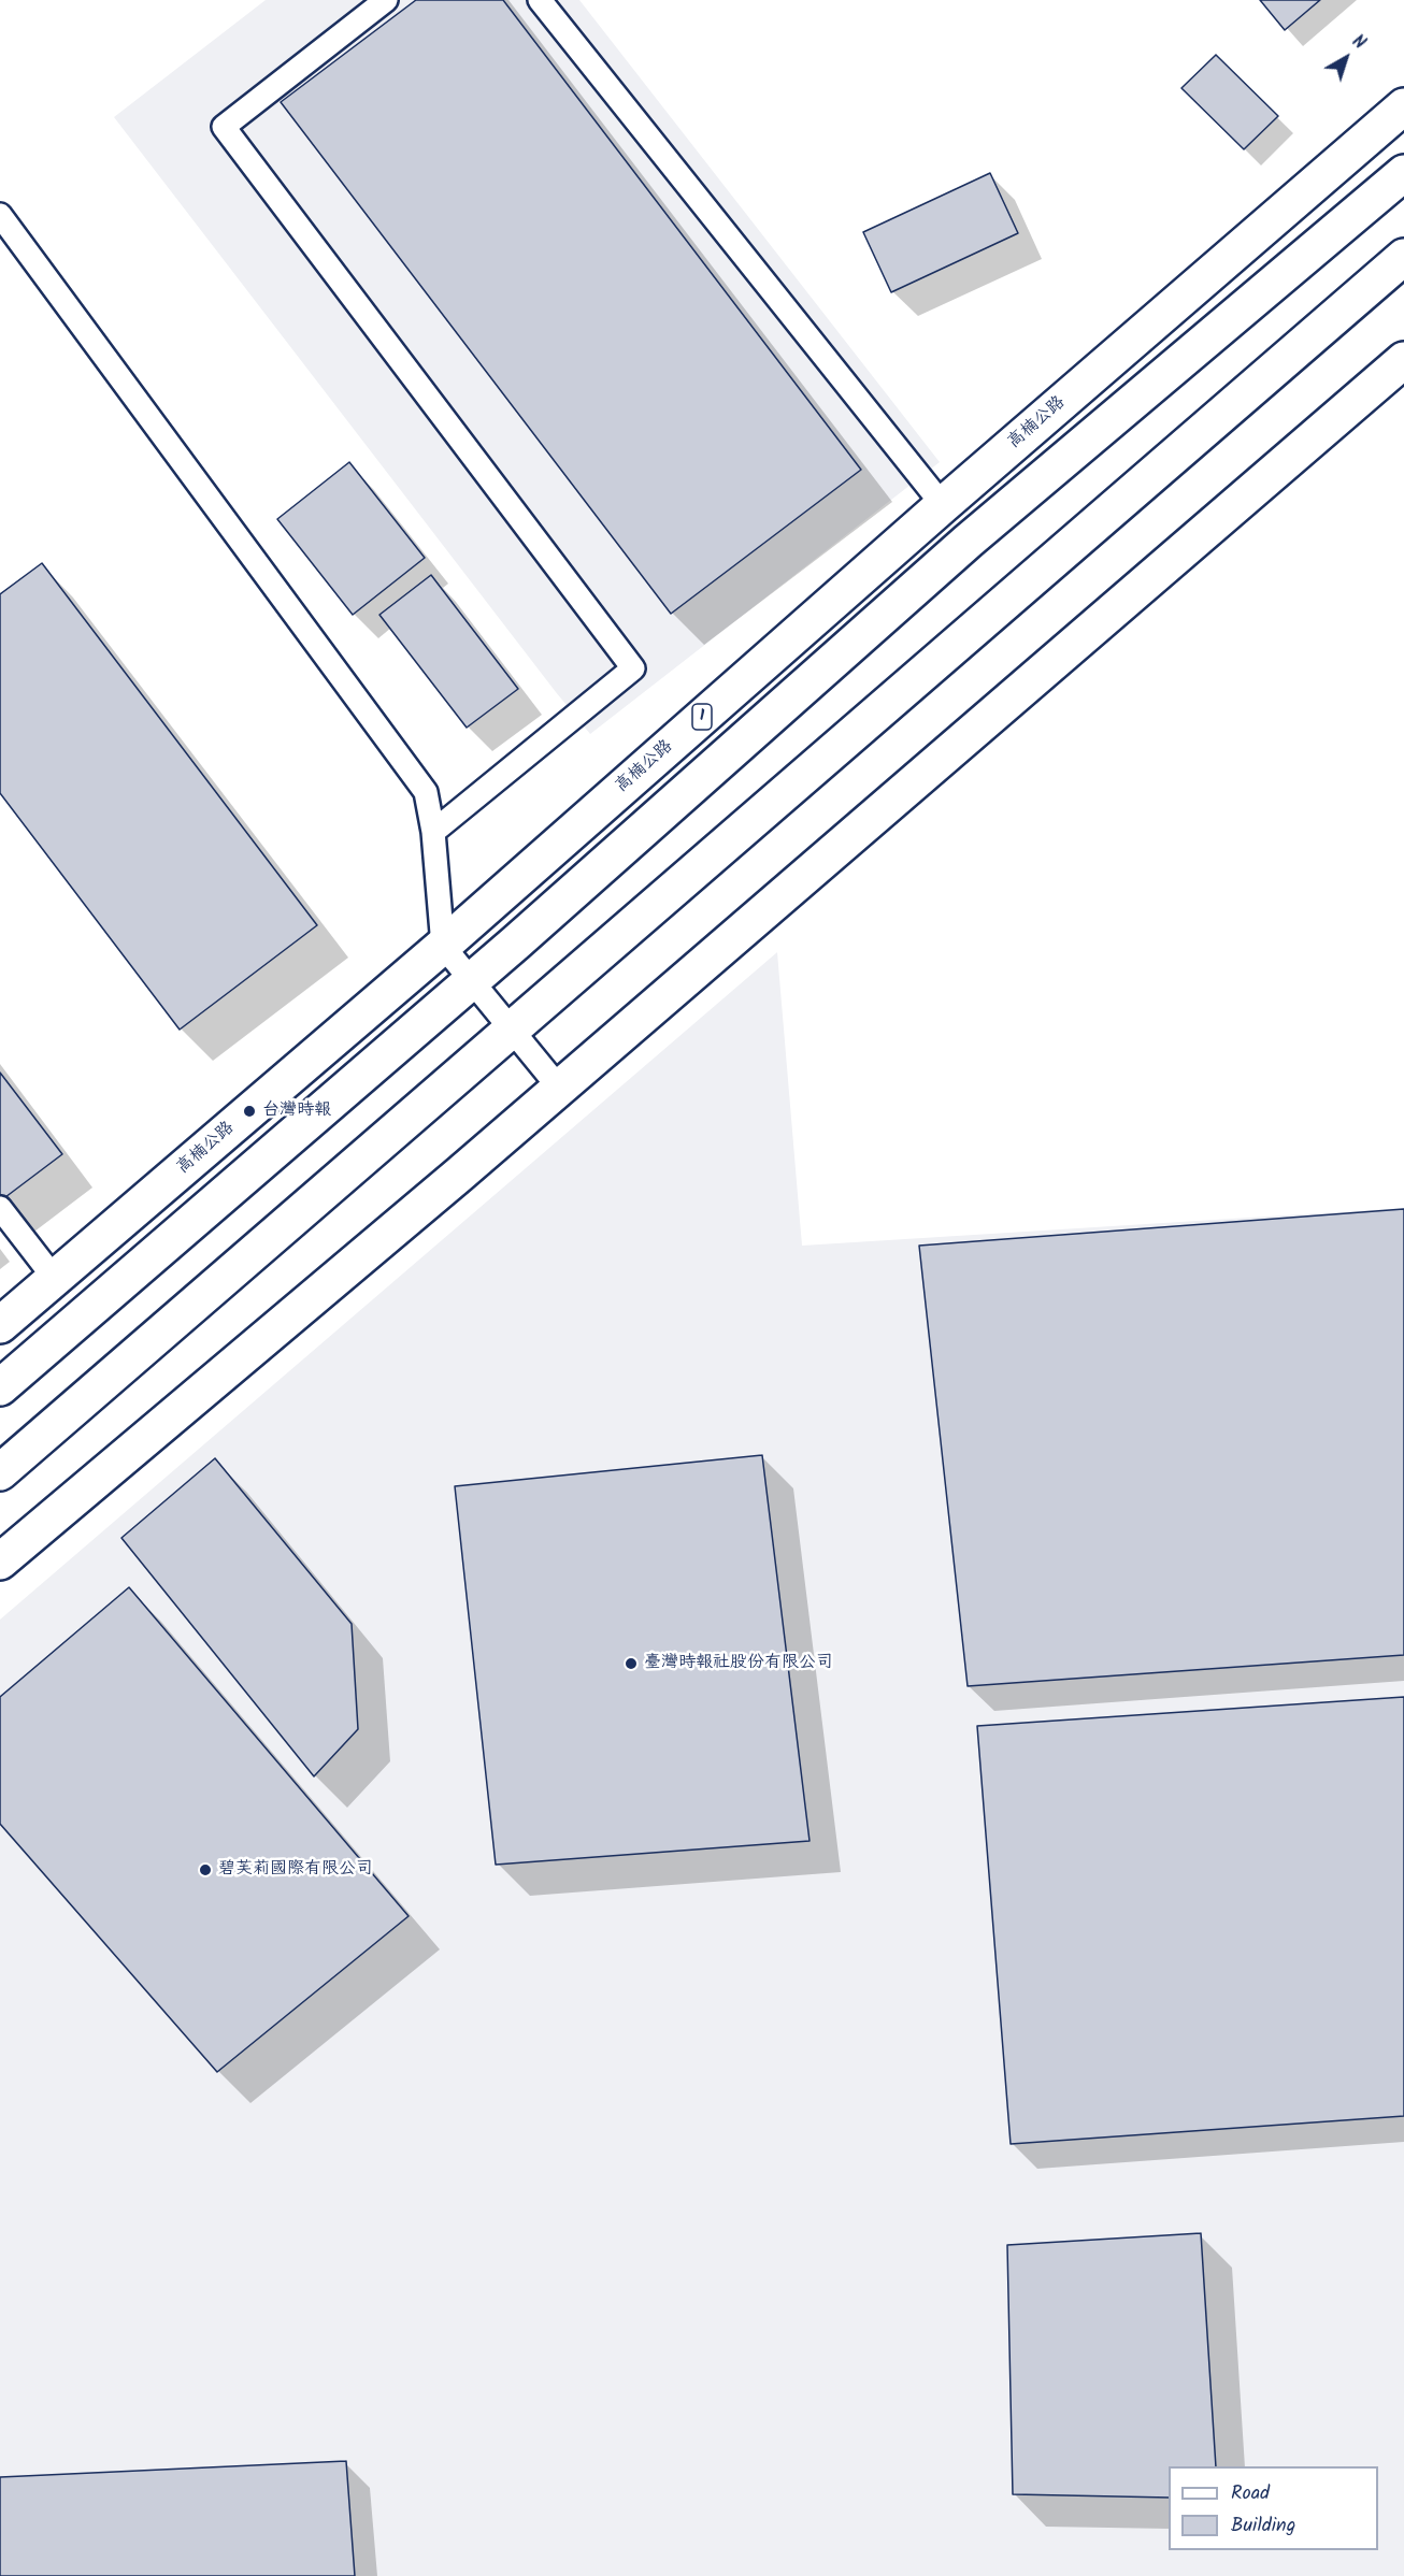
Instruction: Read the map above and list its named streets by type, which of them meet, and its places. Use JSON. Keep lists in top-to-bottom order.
{
  "streets": {
    "main road": ["高楠公路", "1"]
  },
  "places": ["台灣時報", "臺灣時報社股份有限公司", "碧芙莉國際有限公司"],
  "legend": ["Road", "Building"],
  "north": "top right"
}
